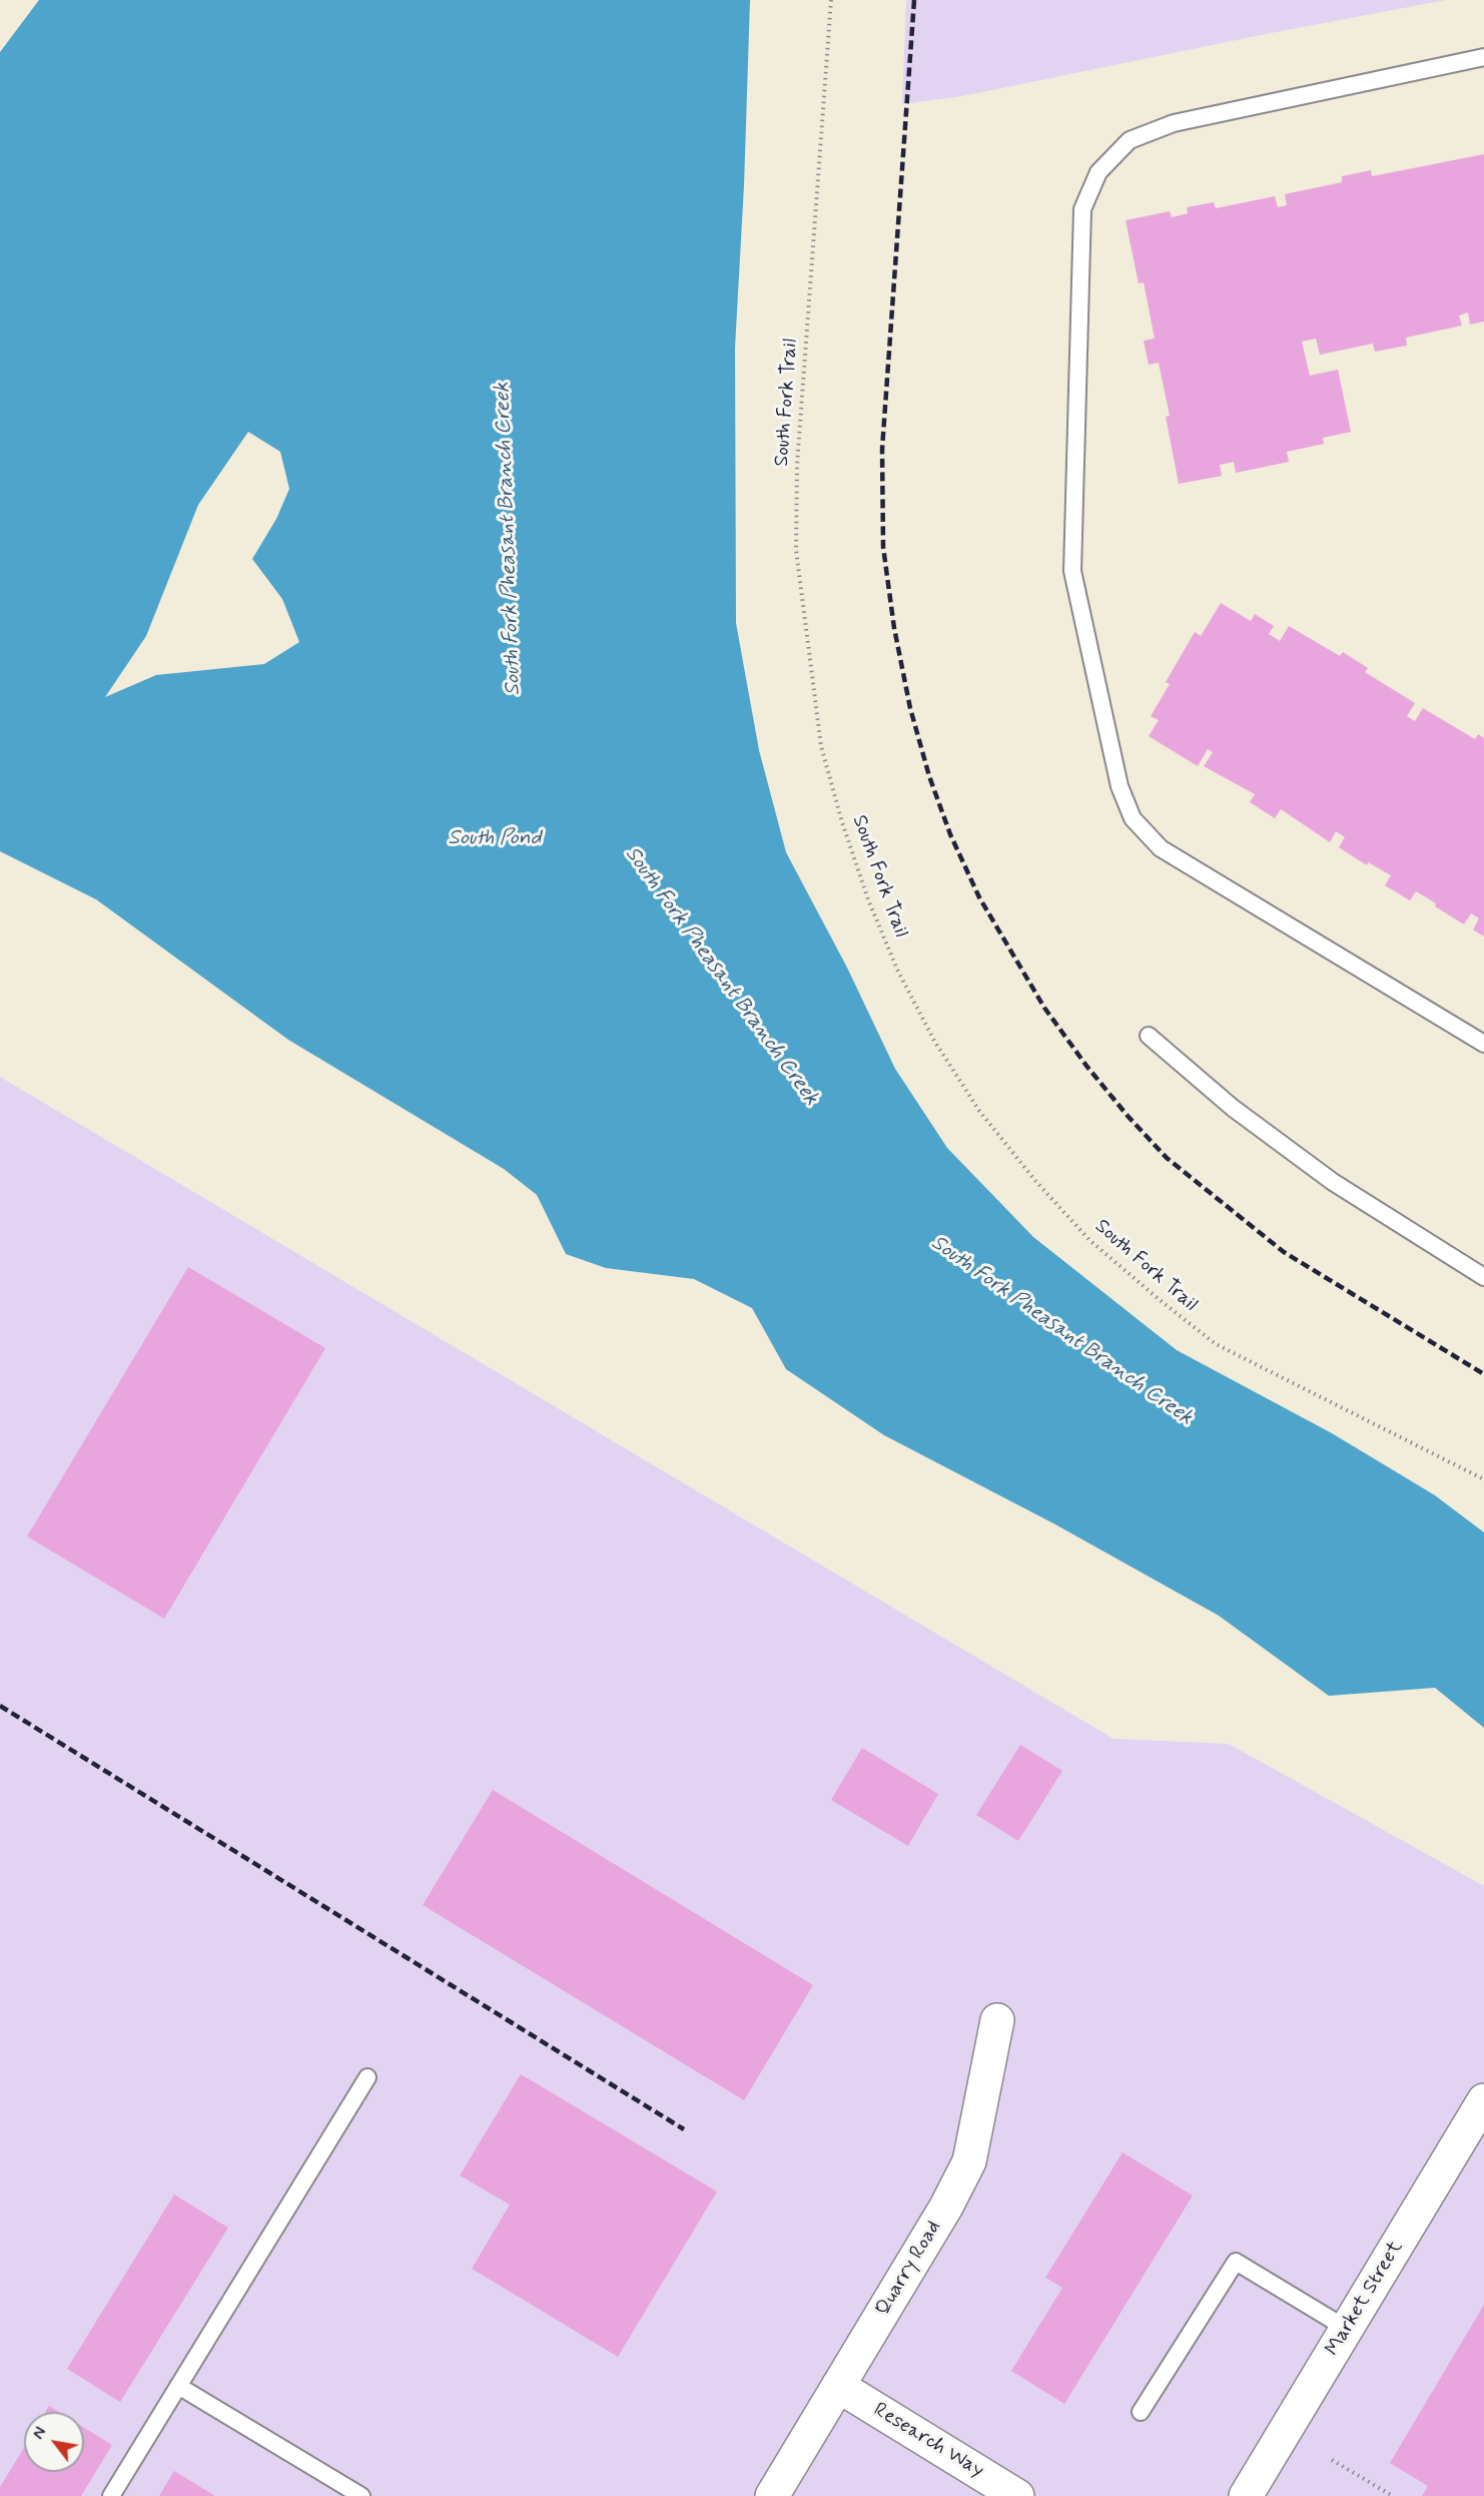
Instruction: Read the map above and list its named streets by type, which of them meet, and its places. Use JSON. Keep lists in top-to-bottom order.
{
  "streets": {
    "street": ["Quarry Road", "Market Street", "Research Way"],
    "path": ["South Fork Trail"]
  },
  "crossings": [
    ["Quarry Road", "Research Way"]
  ],
  "water": ["South Fork Pheasant Branch Creek", "South Pond"],
  "north": "top left"
}
